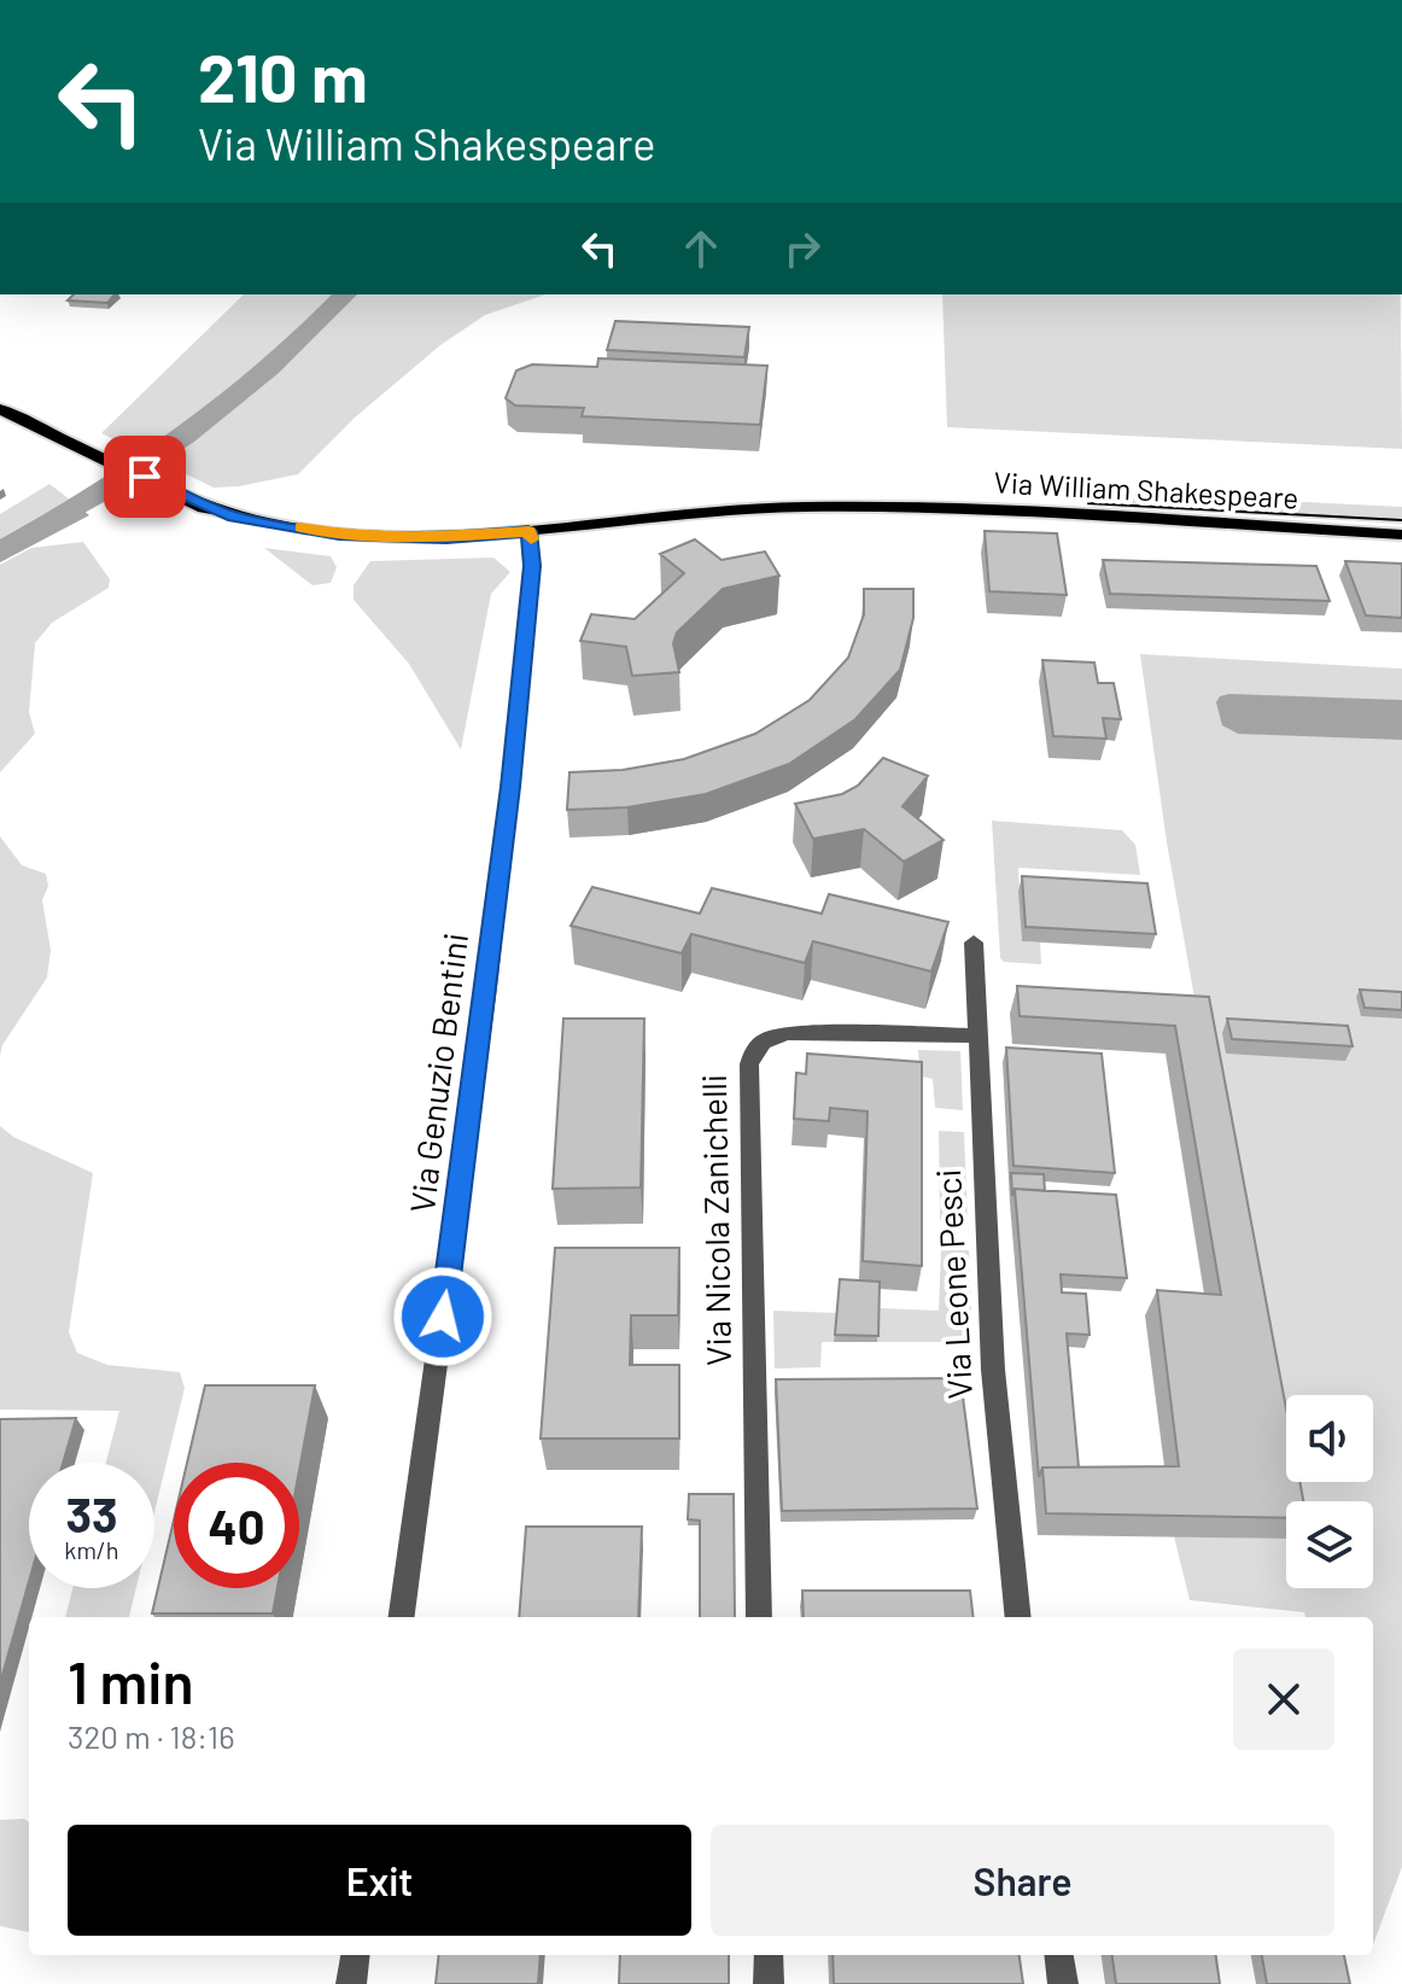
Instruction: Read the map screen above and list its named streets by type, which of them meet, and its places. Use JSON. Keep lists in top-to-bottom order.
{
  "streets": {
    "main road": ["Via William Shakespeare"],
    "street": ["Via Genuzio Bentini", "Via Nicola Zanichelli", "Via Leone Pesci"]
  },
  "crossings": [
    ["Via William Shakespeare", "Via Genuzio Bentini"],
    ["Via Nicola Zanichelli", "Via Leone Pesci"]
  ],
  "page": {
    "turn": ["210 m", "Via William Shakespeare"],
    "speed": "33 km/h",
    "limit": "40",
    "heading": ["1 min", "320 m · 18:16"],
    "buttons": ["Exit", "Share"]
  }
}
